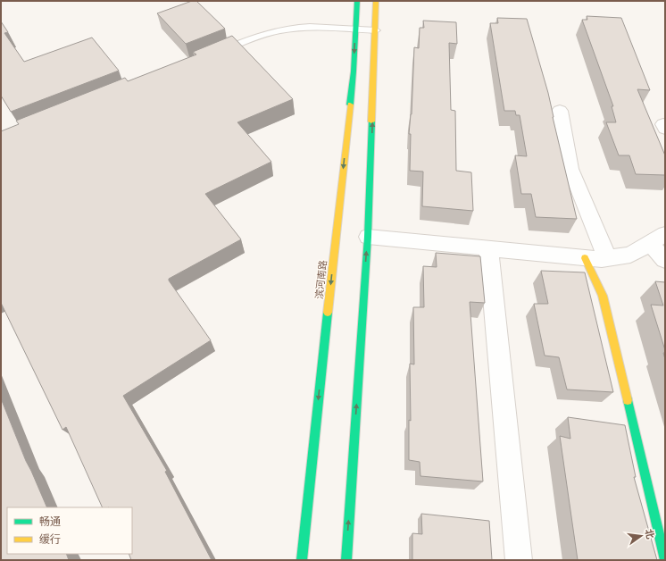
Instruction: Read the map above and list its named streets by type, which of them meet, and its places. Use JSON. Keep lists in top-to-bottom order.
{
  "streets": {
    "street": ["滨河南路"]
  },
  "legend": ["畅通", "缓行"],
  "north": "right"
}
